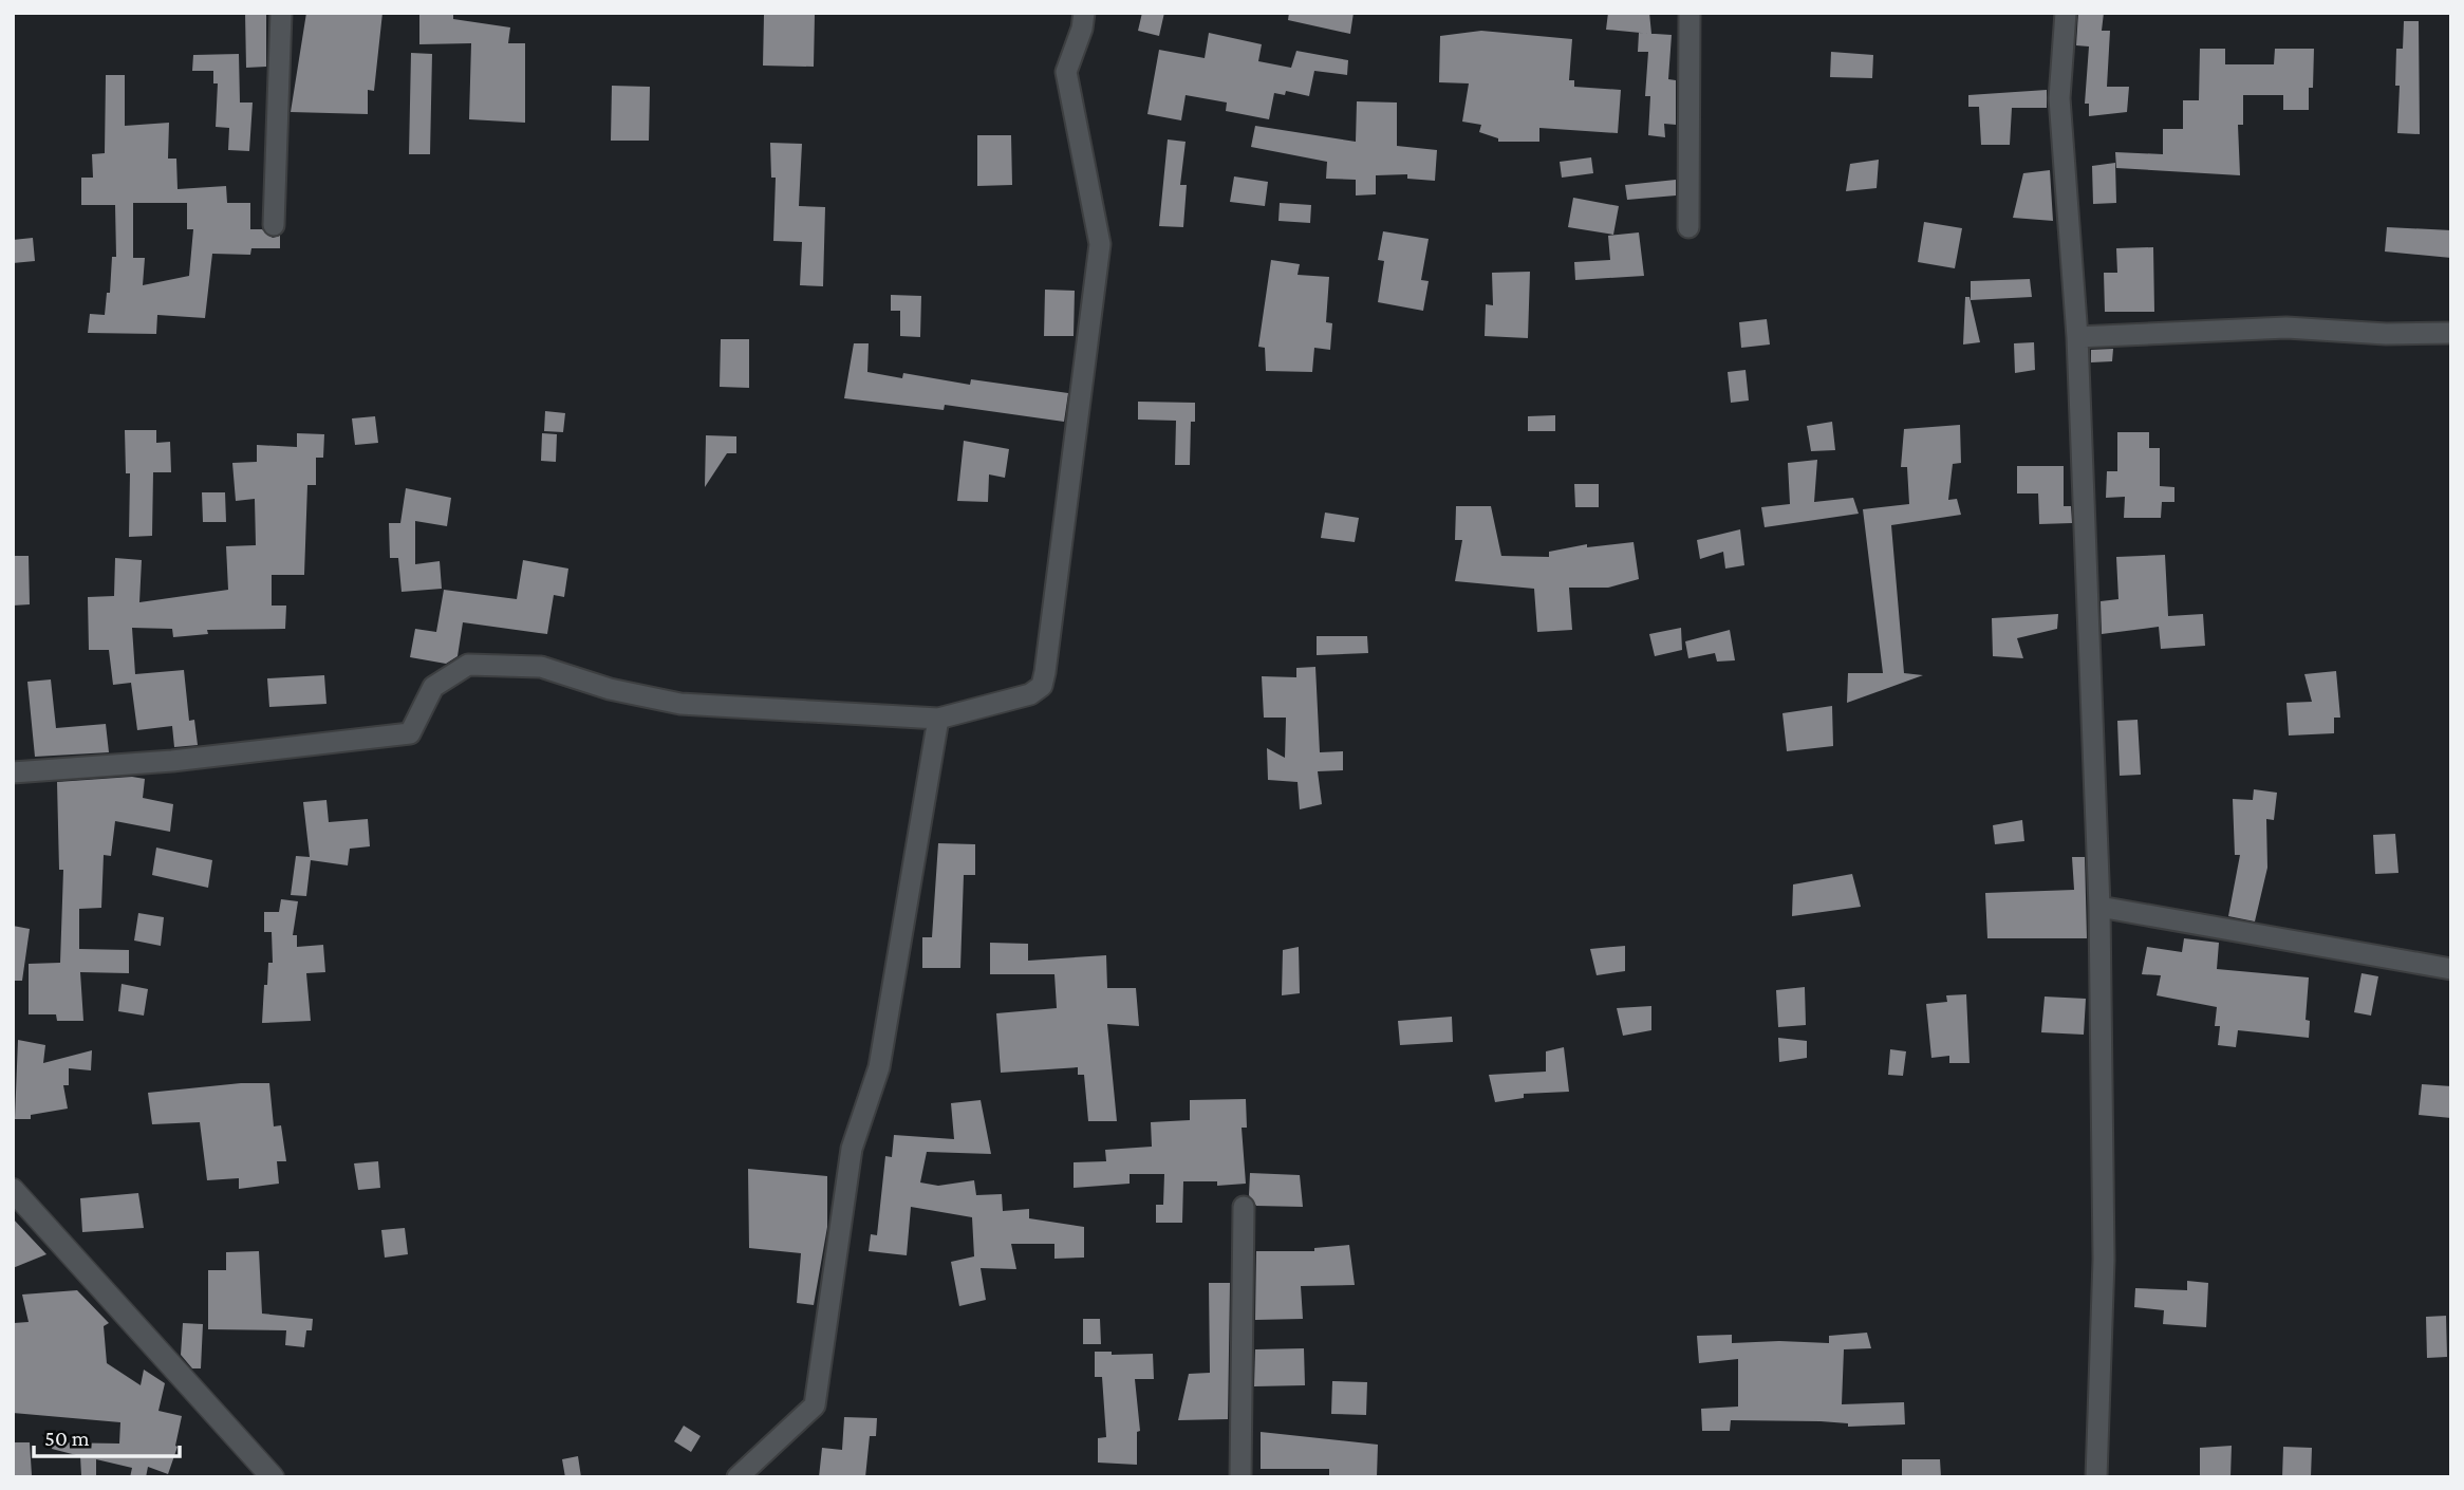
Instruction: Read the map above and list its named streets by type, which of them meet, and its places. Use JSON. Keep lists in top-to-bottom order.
{
  "scale_bar": "50 m"
}
